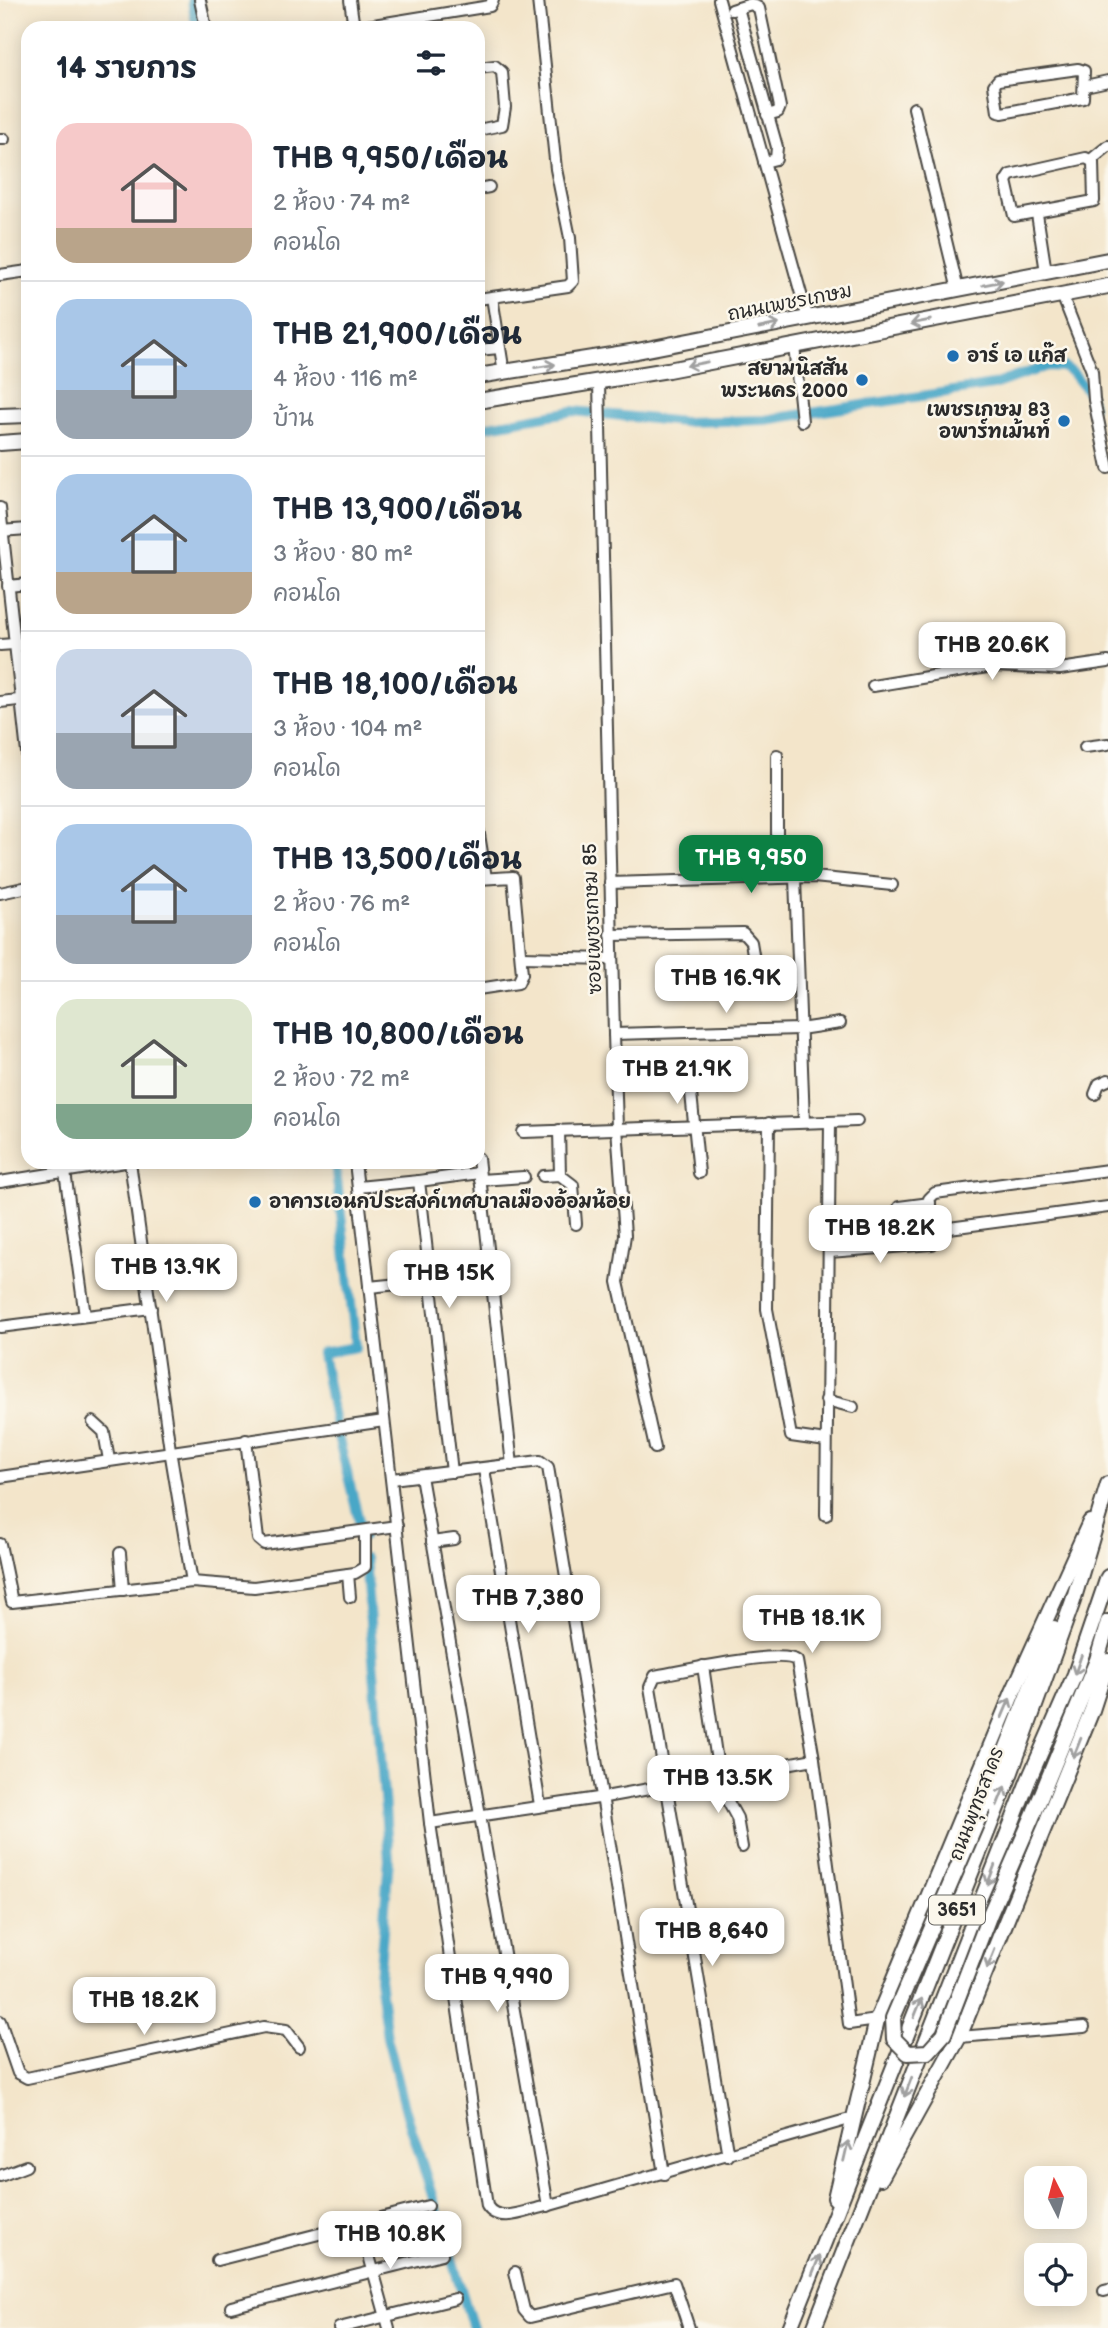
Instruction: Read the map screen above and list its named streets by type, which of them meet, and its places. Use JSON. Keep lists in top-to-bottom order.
{
  "streets": {
    "main road": ["ถนนเพชรเกษม", "ถนนพุทธสาคร", "3651"],
    "street": ["ซอยเพชรเกษม 85"]
  },
  "places": [
    "อาร์ เอ แก๊ส",
    "สยามนิสสัน พระนคร 2000",
    "เพชรเกษม 83 อพาร์ทเม้นท์",
    "อาคารเอนกประสงค์เทศบาลเมืองอ้อมน้อย"
  ],
  "north": "top",
  "page": {
    "heading": "14 รายการ",
    "list": [
      {
        "name": "THB 9,950/เดือน",
        "note": "2 ห้อง · 74 m² · คอนโด"
      },
      {
        "name": "THB 21,900/เดือน",
        "note": "4 ห้อง · 116 m² · บ้าน"
      },
      {
        "name": "THB 13,900/เดือน",
        "note": "3 ห้อง · 80 m² · คอนโด"
      },
      {
        "name": "THB 18,100/เดือน",
        "note": "3 ห้อง · 104 m² · คอนโด"
      },
      {
        "name": "THB 13,500/เดือน",
        "note": "2 ห้อง · 76 m² · คอนโด"
      },
      {
        "name": "THB 10,800/เดือน",
        "note": "2 ห้อง · 72 m² · คอนโด"
      }
    ],
    "price": [
      "THB 20.6K",
      "THB 9,950",
      "THB 16.9K",
      "THB 21.9K",
      "THB 18.2K",
      "THB 13.9K",
      "THB 15K",
      "THB 7,380",
      "THB 18.1K",
      "THB 13.5K",
      "THB 8,640",
      "THB 9,990",
      "THB 18.2K",
      "THB 10.8K"
    ]
  }
}
